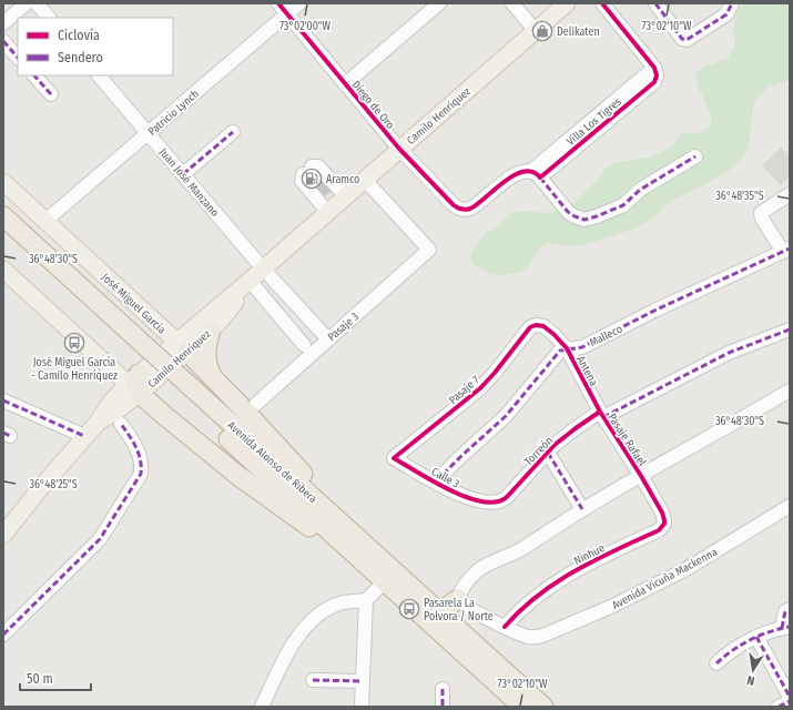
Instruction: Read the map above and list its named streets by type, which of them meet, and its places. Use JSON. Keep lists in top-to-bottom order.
{
  "streets": {
    "highway": ["Avenida Alonso de Ribera"],
    "main road": ["Camilo Henríquez", "José Miguel García"],
    "street": [
      "Diego de Oro",
      "Patricio Lynch",
      "Villa Los Tigres",
      "Juan José Manzano",
      "Pasaje 3",
      "Malleco",
      "Antena",
      "Pasaje 7",
      "Pasaje Rafael",
      "Torreón",
      "Calle 3",
      "Ninhue",
      "Avenida Vicuña Mackenna"
    ]
  },
  "crossings": [
    ["Diego de Oro", "Patricio Lynch"],
    ["Diego de Oro", "Camilo Henríquez"],
    ["Diego de Oro", "Villa Los Tigres"],
    ["Patricio Lynch", "Juan José Manzano"],
    ["Patricio Lynch", "José Miguel García"],
    ["Camilo Henríquez", "Juan José Manzano"],
    ["Camilo Henríquez", "José Miguel García"],
    ["Camilo Henríquez", "Pasaje 3"],
    ["Camilo Henríquez", "Avenida Alonso de Ribera"],
    ["Juan José Manzano", "Pasaje 3"],
    ["Malleco", "Antena"],
    ["Malleco", "Calle 3"],
    ["Antena", "Pasaje 7"],
    ["Antena", "Pasaje Rafael"],
    ["Antena", "Torreón"],
    ["Pasaje 7", "Calle 3"],
    ["Pasaje Rafael", "Torreón"],
    ["Pasaje Rafael", "Ninhue"],
    ["Torreón", "Calle 3"],
    ["Ninhue", "Avenida Vicuña Mackenna"]
  ],
  "places": {
    "shop": ["Delikaten"],
    "fuel station": ["Aramco"],
    "bus stop": ["José Miguel García - Camilo Henríquez", "Pasarela La Polvora / Norte"]
  },
  "legend": ["Ciclovía", "Sendero"],
  "scale_bar": "50 m",
  "north": "bottom",
  "coordinates": [
    "73°02'00\"W",
    "73°02'10\"W",
    "36°48'35\"S",
    "36°48'30\"S",
    "36°48'25\"S"
  ]
}
